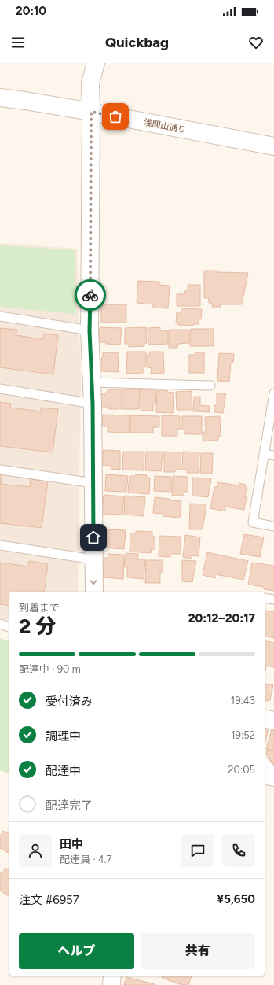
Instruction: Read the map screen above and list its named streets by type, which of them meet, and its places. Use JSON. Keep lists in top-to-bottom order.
{
  "streets": {
    "street": ["浅間山通り"]
  },
  "page": {
    "status": "20:10",
    "header": "Quickbag",
    "heading": ["2 分", "到着まで", "20:12–20:17"],
    "panel": [
      "田中",
      "配達員 · 4.7",
      "注文 #6957",
      "¥5,650"
    ],
    "bar": "配達中 · 90 m",
    "list": [
      ["受付済み", "19:43"],
      ["調理中", "19:52"],
      ["配達中", "20:05"],
      "配達完了"
    ],
    "buttons": ["ヘルプ", "共有"]
  }
}
